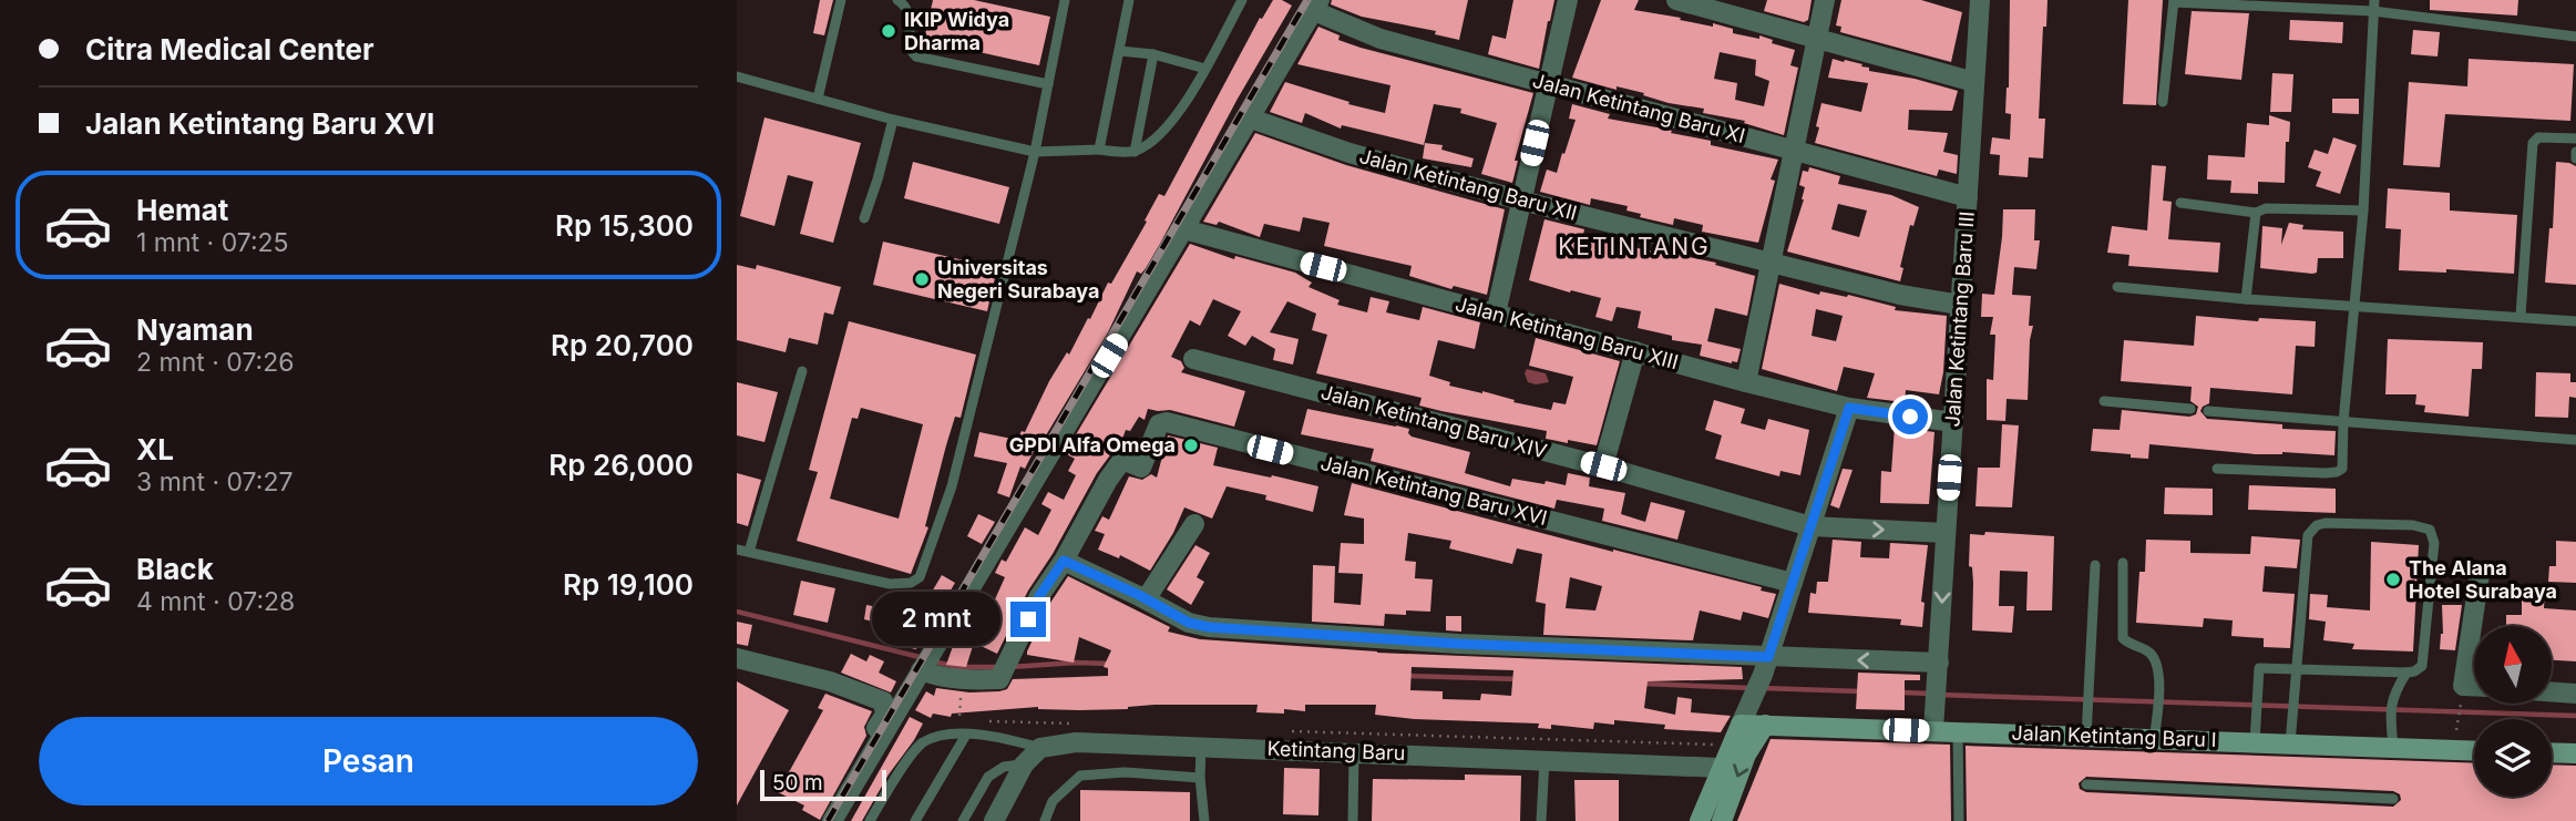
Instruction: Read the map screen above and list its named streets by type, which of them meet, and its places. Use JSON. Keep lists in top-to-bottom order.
{
  "streets": {
    "street": [
      "Jalan Ketintang Baru XI",
      "Jalan Ketintang Baru XII",
      "Jalan Ketintang Baru III",
      "Jalan Ketintang Baru XIII",
      "Jalan Ketintang Baru XIV",
      "Jalan Ketintang Baru XVI",
      "Jalan Ketintang Baru I",
      "Ketintang Baru"
    ]
  },
  "crossings": [
    ["Jalan Ketintang Baru XI", "Jalan Ketintang Baru III"],
    ["Jalan Ketintang Baru XII", "Jalan Ketintang Baru III"],
    ["Jalan Ketintang Baru III", "Jalan Ketintang Baru XIII"],
    ["Jalan Ketintang Baru III", "Jalan Ketintang Baru XIV"],
    ["Jalan Ketintang Baru III", "Jalan Ketintang Baru I"]
  ],
  "districts": ["KETINTANG"],
  "places": [
    "IKIP Widya Dharma",
    "Universitas Negeri Surabaya",
    "GPDI Alfa Omega",
    "The Alana Hotel Surabaya"
  ],
  "scale_bar": "50 m",
  "north": "top",
  "page": {
    "banner": ["Citra Medical Center", "Jalan Ketintang Baru XVI"],
    "list": [
      {
        "name": "Hemat",
        "note": "1 mnt · 07:25",
        "value": "Rp 15,300"
      },
      {
        "name": "Nyaman",
        "note": "2 mnt · 07:26",
        "value": "Rp 20,700"
      },
      {
        "name": "XL",
        "note": "3 mnt · 07:27",
        "value": "Rp 26,000"
      },
      {
        "name": "Black",
        "note": "4 mnt · 07:28",
        "value": "Rp 19,100"
      }
    ],
    "bubble": "2 mnt",
    "buttons": "Pesan",
    "scale": "50 m"
  }
}
